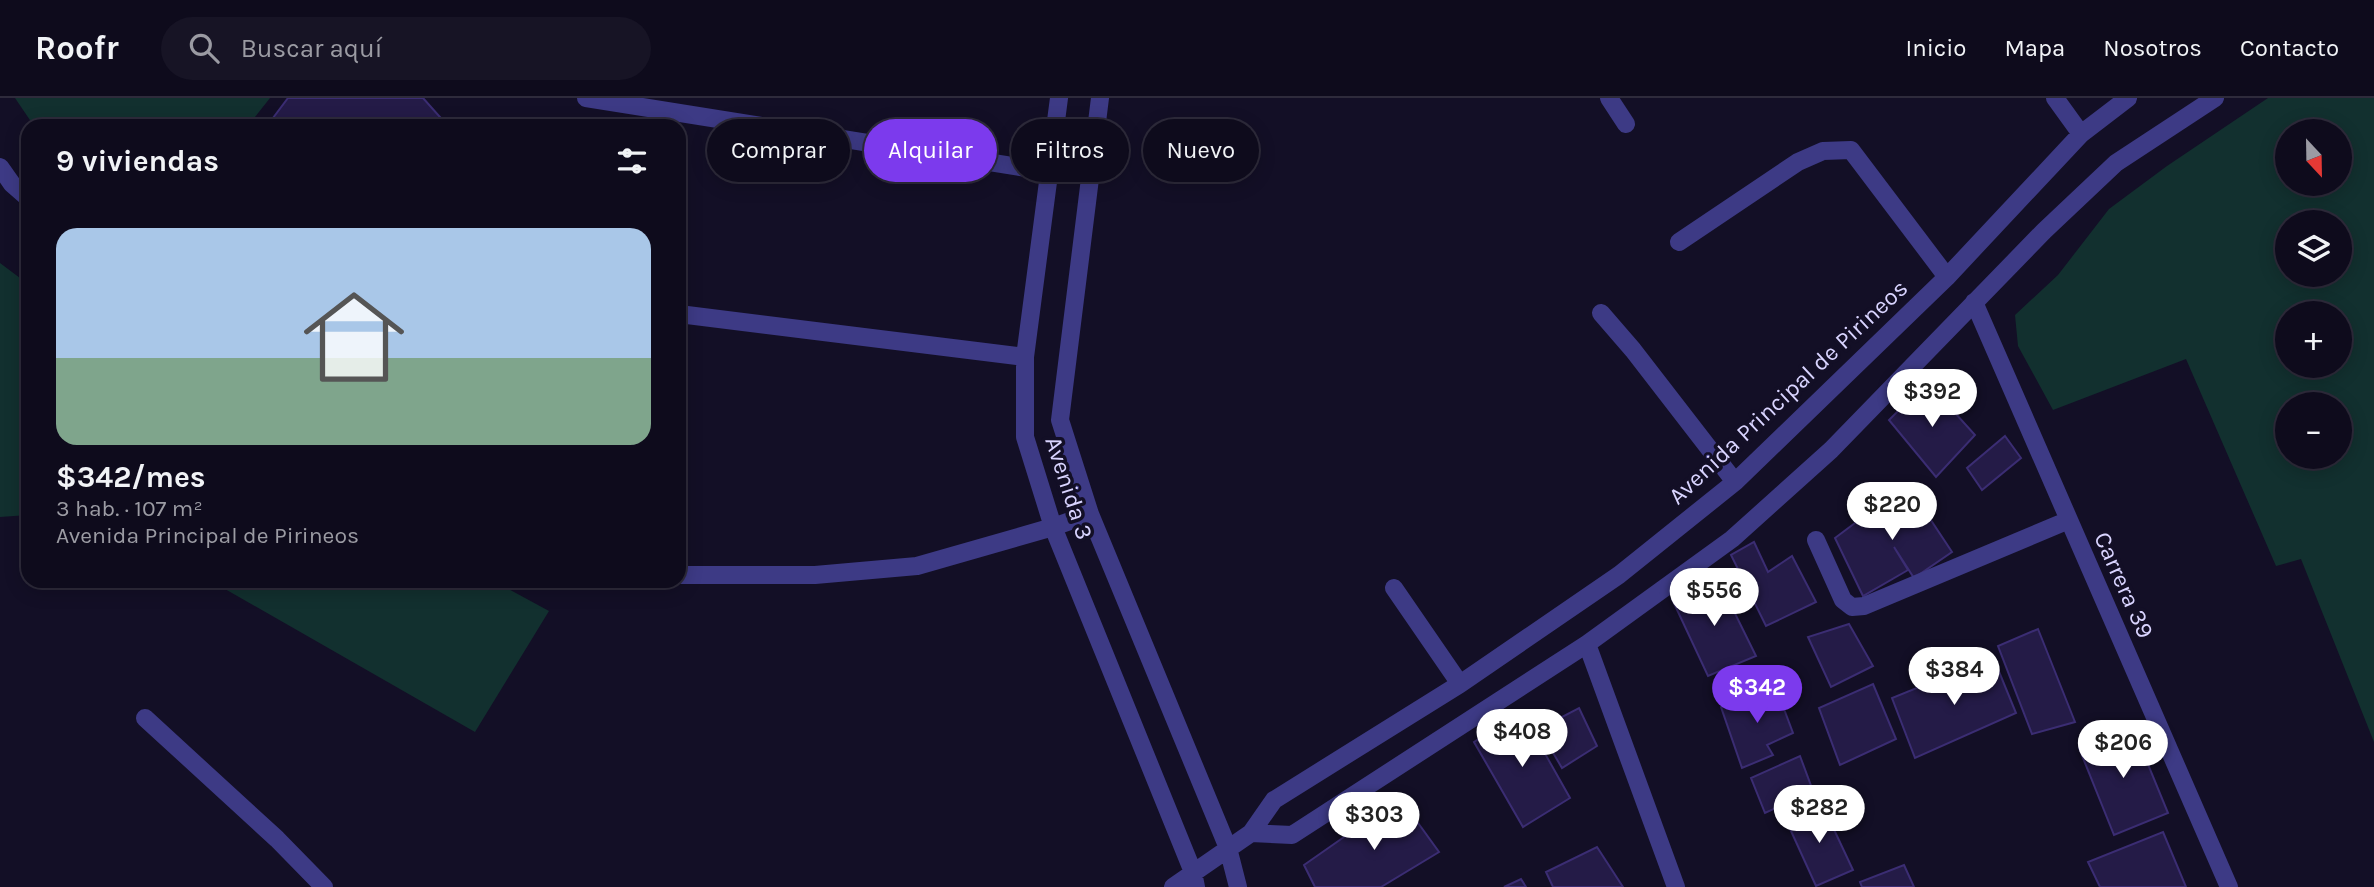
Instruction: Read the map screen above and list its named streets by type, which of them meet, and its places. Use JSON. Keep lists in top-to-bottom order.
{
  "streets": {
    "street": ["Avenida Principal de Pirineos", "Avenida 3", "Carrera 39"]
  },
  "crossings": [
    ["Avenida Principal de Pirineos", "Avenida 3"]
  ],
  "north": "bottom",
  "page": {
    "header": "Roofr",
    "search": "Buscar aquí",
    "nav": [
      "Inicio",
      "Mapa",
      "Nosotros",
      "Contacto"
    ],
    "map_buttons": ["+", "−"],
    "chip": [
      "Comprar",
      "Alquilar",
      "Filtros",
      "Nuevo"
    ],
    "heading": "9 viviendas",
    "list": [
      {
        "name": "$342/mes",
        "note": "3 hab. · 107 m² · Avenida Principal de Pirineos"
      }
    ],
    "price": [
      "$392",
      "$220",
      "$556",
      "$384",
      "$342",
      "$408",
      "$206",
      "$282",
      "$303"
    ]
  }
}
